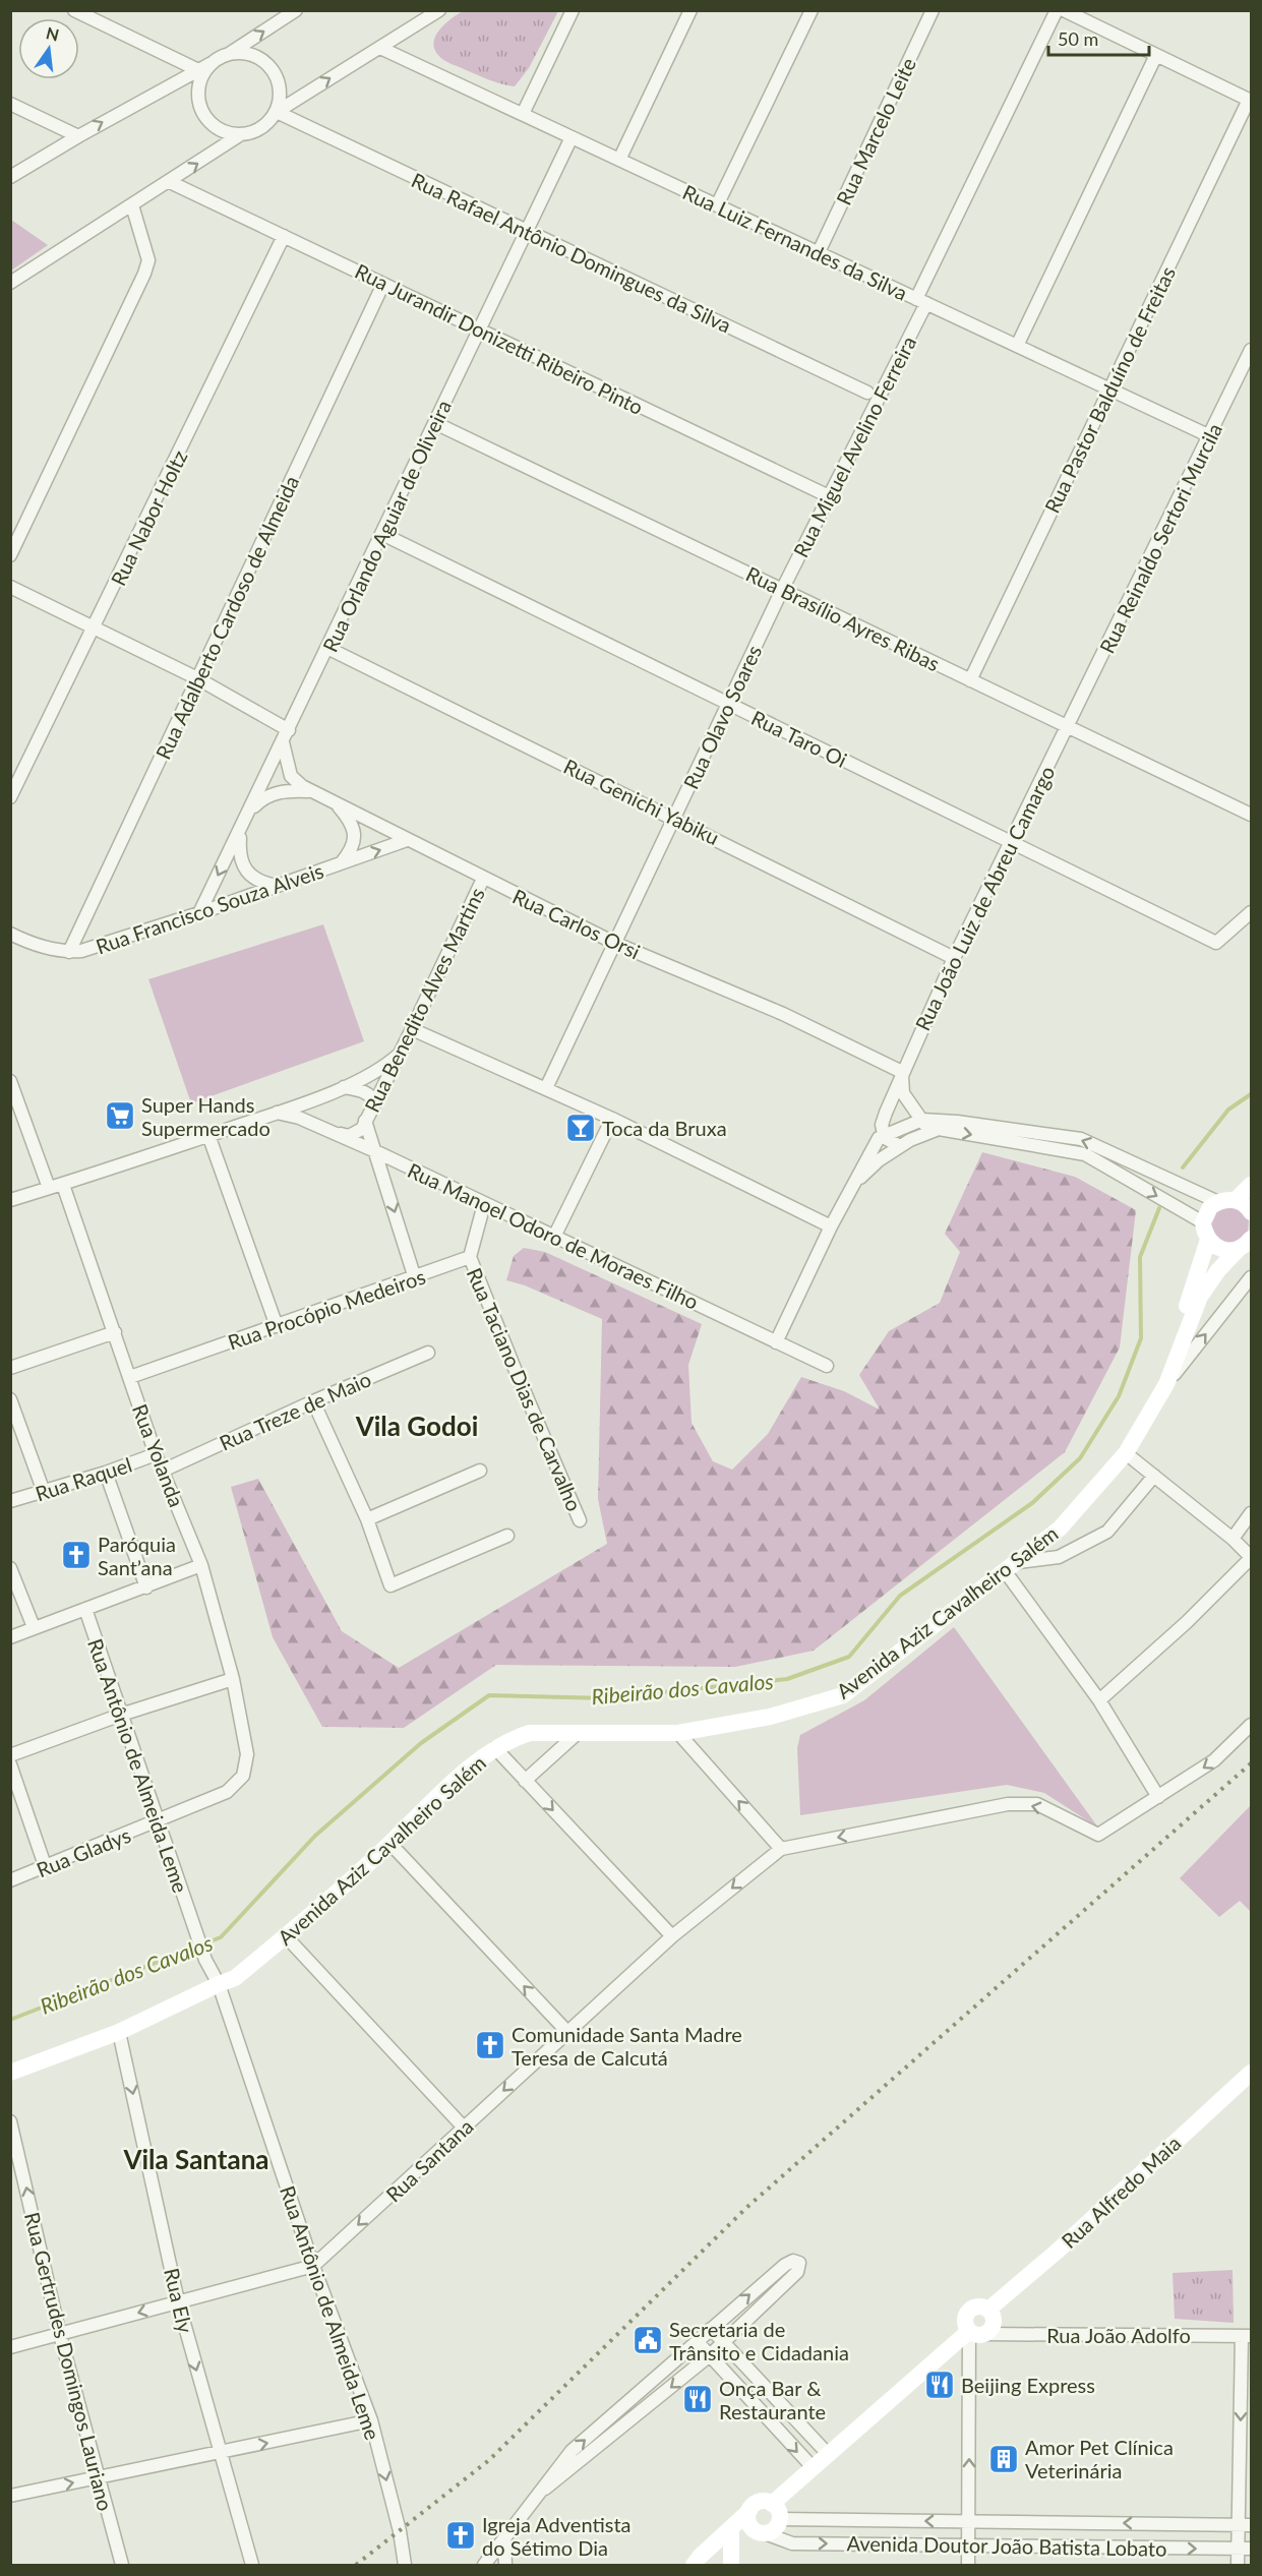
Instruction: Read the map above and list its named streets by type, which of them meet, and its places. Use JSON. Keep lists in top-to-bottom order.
{
  "streets": {
    "main road": ["Avenida Aziz Cavalheiro Salém", "Rua Alfredo Maia"],
    "street": [
      "Rua Marcelo Leite",
      "Rua Luiz Fernandes da Silva",
      "Rua Rafael Antônio Domingues da Silva",
      "Rua Jurandir Donizetti Ribeiro Pinto",
      "Rua Pastor Balduíno de Freitas",
      "Rua Miguel Avelino Ferreira",
      "Rua Nabor Holtz",
      "Rua Orlando Aguiar de Oliveira",
      "Rua Reinaldo Sertori Murcila",
      "Rua Adalberto Cardoso de Almeida",
      "Rua Brasílio Ayres Ribas",
      "Rua Olavo Soares",
      "Rua Taro Oi",
      "Rua Genichi Yabiku",
      "Rua João Luiz de Abreu Camargo",
      "Rua Francisco Souza Alveis",
      "Rua Carlos Orsi",
      "Rua Benedito Alves Martins",
      "Rua Manoel Odoro de Moraes Filho",
      "Rua Procópio Medeiros",
      "Rua Taciano Dias de Carvalho",
      "Rua Treze de Maio",
      "Rua Yolanda",
      "Rua Raquel",
      "Rua Antônio de Almeida Leme",
      "Rua Gladys",
      "Rua Santana",
      "Rua Ely",
      "Rua João Adolfo",
      "Rua Gertrudes Domingos Lauriano",
      "Avenida Doutor João Batista Lobato"
    ]
  },
  "crossings": [
    ["Rua Marcelo Leite", "Rua Luiz Fernandes da Silva"],
    ["Rua Luiz Fernandes da Silva", "Rua Pastor Balduíno de Freitas"],
    ["Rua Luiz Fernandes da Silva", "Rua Miguel Avelino Ferreira"],
    ["Rua Luiz Fernandes da Silva", "Rua Orlando Aguiar de Oliveira"],
    ["Rua Luiz Fernandes da Silva", "Rua Reinaldo Sertori Murcila"],
    ["Rua Rafael Antônio Domingues da Silva", "Rua Orlando Aguiar de Oliveira"],
    ["Rua Jurandir Donizetti Ribeiro Pinto", "Rua Miguel Avelino Ferreira"],
    ["Rua Jurandir Donizetti Ribeiro Pinto", "Rua Nabor Holtz"],
    ["Rua Jurandir Donizetti Ribeiro Pinto", "Rua Orlando Aguiar de Oliveira"],
    ["Rua Jurandir Donizetti Ribeiro Pinto", "Rua Adalberto Cardoso de Almeida"],
    ["Rua Pastor Balduíno de Freitas", "Rua Brasílio Ayres Ribas"],
    ["Rua Miguel Avelino Ferreira", "Rua Brasílio Ayres Ribas"],
    ["Rua Miguel Avelino Ferreira", "Rua Olavo Soares"],
    ["Rua Orlando Aguiar de Oliveira", "Rua Brasílio Ayres Ribas"],
    ["Rua Orlando Aguiar de Oliveira", "Rua Taro Oi"],
    ["Rua Orlando Aguiar de Oliveira", "Rua Genichi Yabiku"],
    ["Rua Orlando Aguiar de Oliveira", "Rua Francisco Souza Alveis"],
    ["Rua Orlando Aguiar de Oliveira", "Rua Carlos Orsi"],
    ["Rua Reinaldo Sertori Murcila", "Rua Brasílio Ayres Ribas"],
    ["Rua Reinaldo Sertori Murcila", "Rua João Luiz de Abreu Camargo"],
    ["Rua Adalberto Cardoso de Almeida", "Rua Francisco Souza Alveis"],
    ["Rua Brasílio Ayres Ribas", "Rua Olavo Soares"],
    ["Rua Brasílio Ayres Ribas", "Rua João Luiz de Abreu Camargo"],
    ["Rua Olavo Soares", "Rua Taro Oi"],
    ["Rua Olavo Soares", "Rua Genichi Yabiku"],
    ["Rua Olavo Soares", "Rua Carlos Orsi"],
    ["Rua Taro Oi", "Rua João Luiz de Abreu Camargo"],
    ["Rua Genichi Yabiku", "Rua João Luiz de Abreu Camargo"],
    ["Rua João Luiz de Abreu Camargo", "Rua Carlos Orsi"],
    ["Rua João Luiz de Abreu Camargo", "Rua Manoel Odoro de Moraes Filho"],
    ["Rua Francisco Souza Alveis", "Rua Carlos Orsi"],
    ["Rua Carlos Orsi", "Rua Benedito Alves Martins"],
    ["Rua Benedito Alves Martins", "Rua Manoel Odoro de Moraes Filho"],
    ["Rua Procópio Medeiros", "Rua Taciano Dias de Carvalho"],
    ["Rua Procópio Medeiros", "Rua Yolanda"],
    ["Rua Treze de Maio", "Rua Yolanda"],
    ["Rua Yolanda", "Rua Raquel"],
    ["Rua Yolanda", "Rua Gladys"],
    ["Avenida Aziz Cavalheiro Salém", "Rua Antônio de Almeida Leme"],
    ["Avenida Aziz Cavalheiro Salém", "Rua Ely"],
    ["Rua Antônio de Almeida Leme", "Rua Gladys"],
    ["Rua Antônio de Almeida Leme", "Rua Santana"],
    ["Rua Santana", "Rua Ely"],
    ["Rua Santana", "Rua Gertrudes Domingos Lauriano"],
    ["Rua Alfredo Maia", "Rua João Adolfo"]
  ],
  "one_way": ["Rua Santana", "Rua Ely", "Rua Gertrudes Domingos Lauriano"],
  "districts": ["Vila Godoi", "Vila Santana"],
  "water": ["Ribeirão dos Cavalos"],
  "places": {
    "supermarket": ["Super Hands Supermercado"],
    "bar": ["Toca da Bruxa"],
    "church": ["Paróquia Sant’ana", "Comunidade Santa Madre Teresa de Calcutá", "Igreja Adventista do Sétimo Dia"],
    "public building": ["Secretaria de Trânsito e Cidadania"],
    "restaurant": ["Beijing Express", "Onça Bar & Restaurante"],
    "building": ["Amor Pet Clínica Veterinária"]
  },
  "scale_bar": "50 m",
  "north": "top"
}
